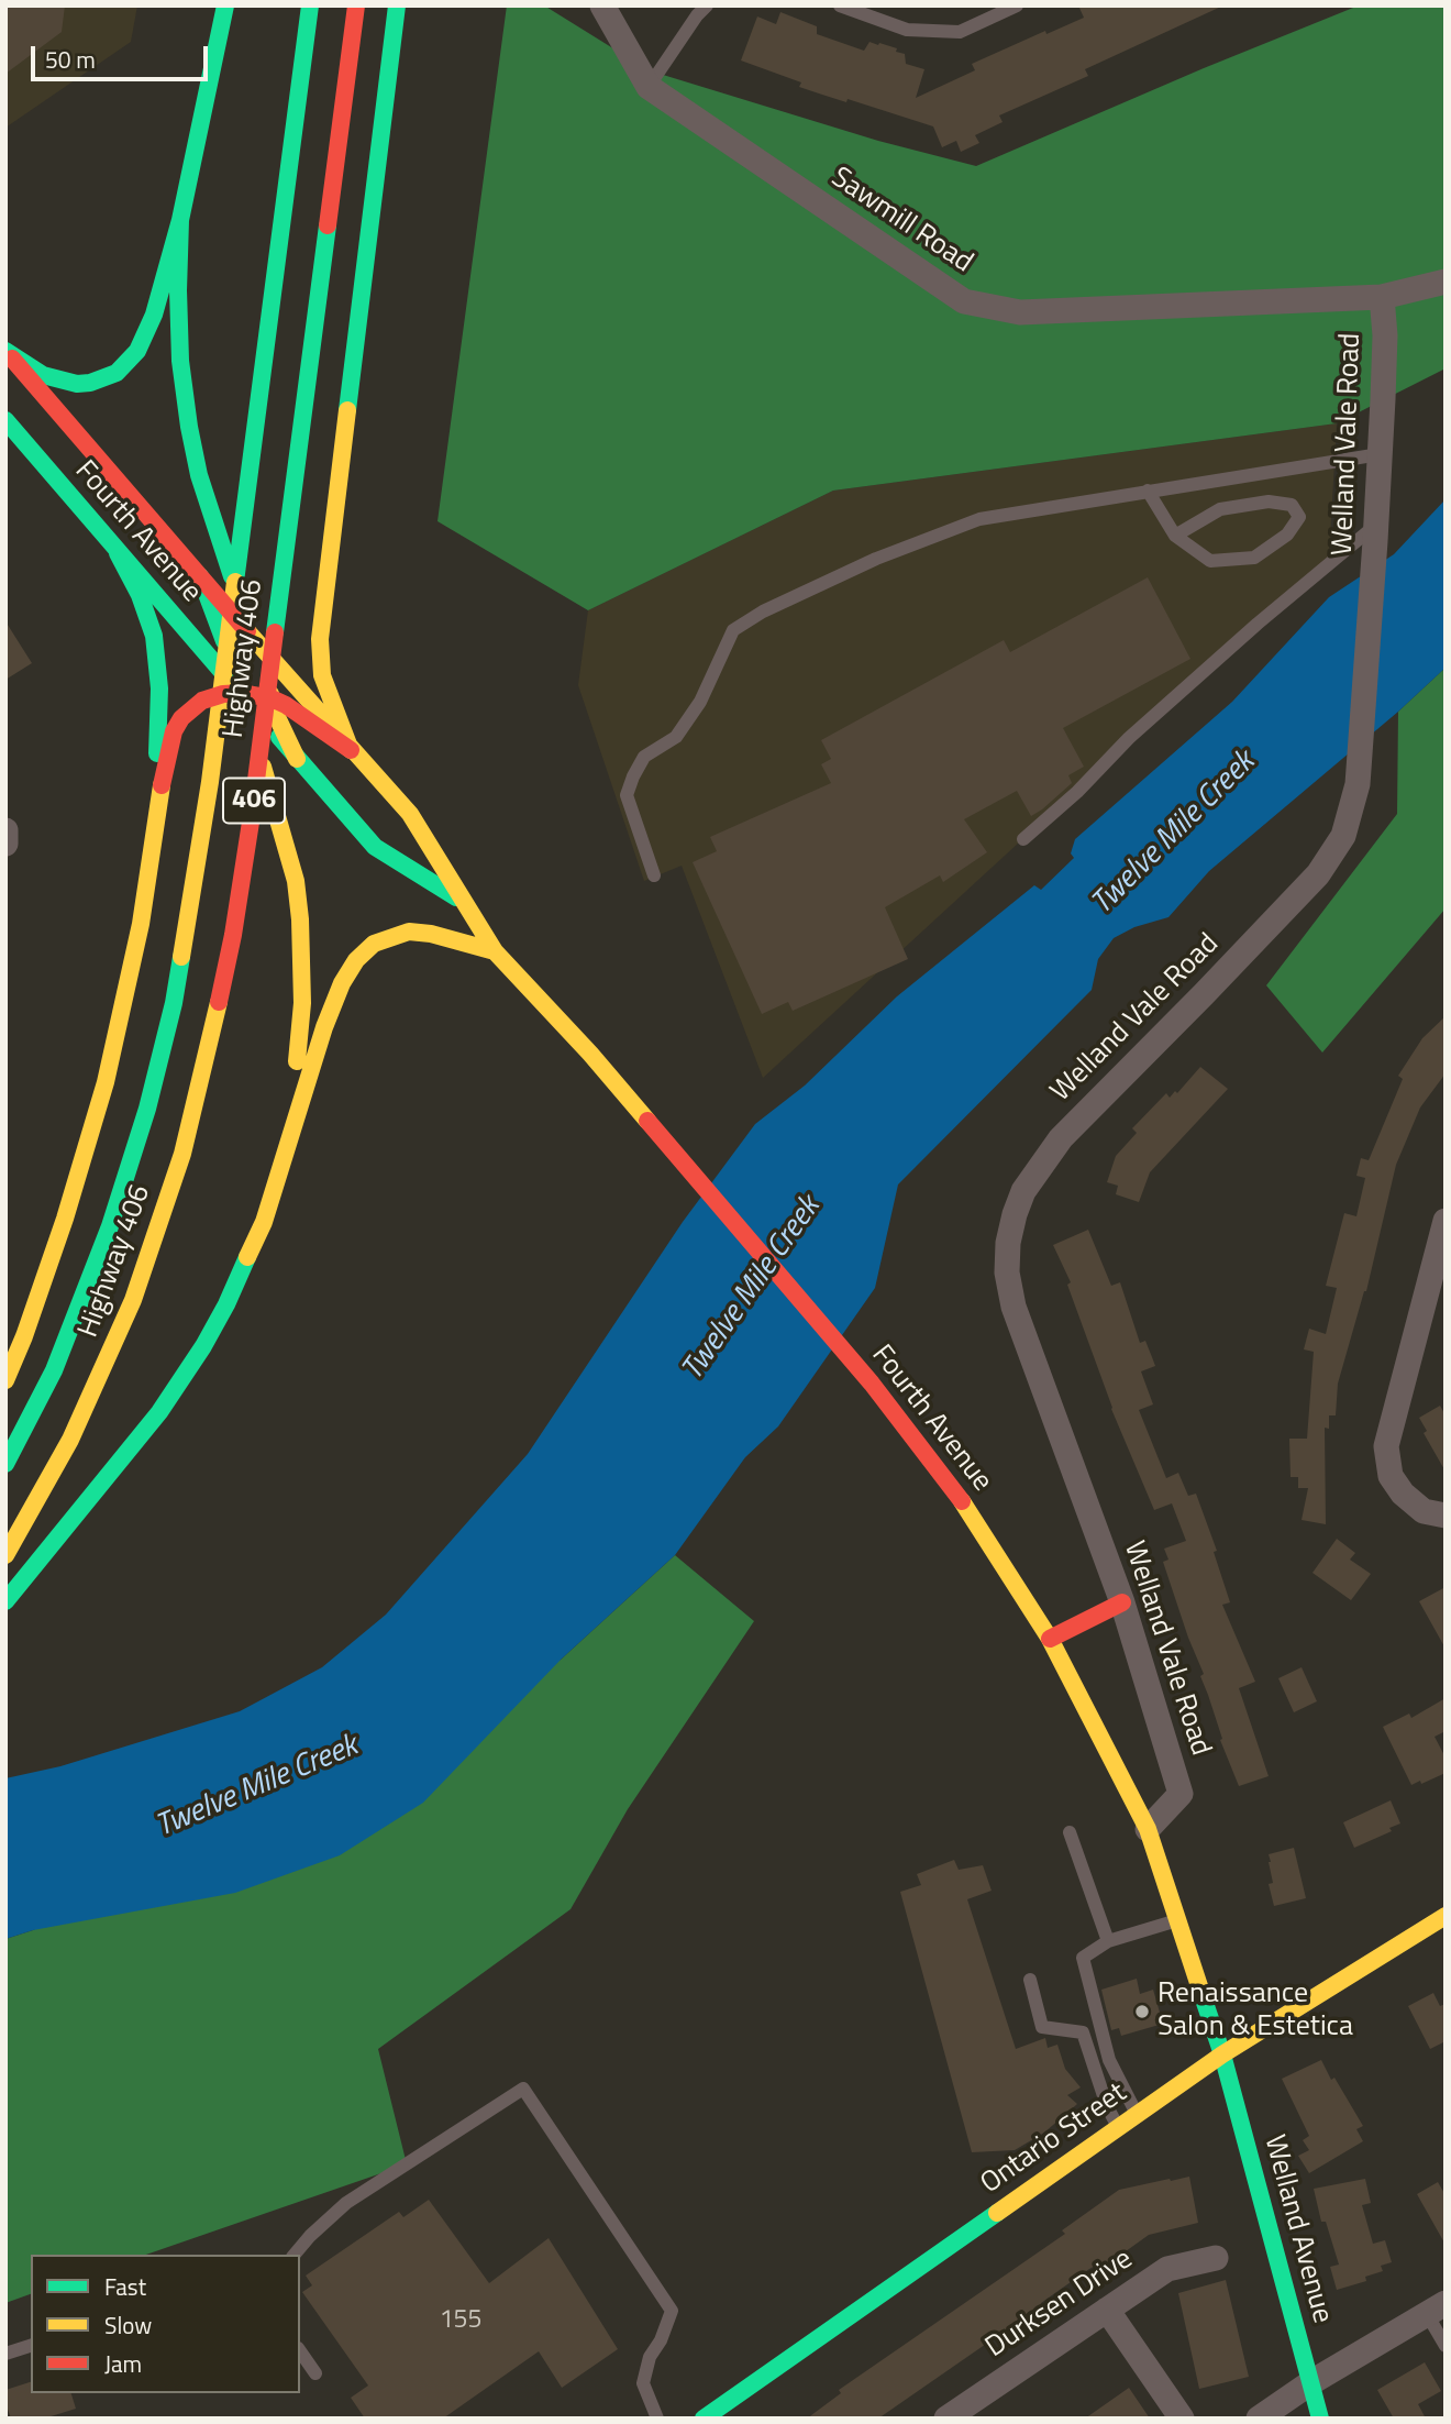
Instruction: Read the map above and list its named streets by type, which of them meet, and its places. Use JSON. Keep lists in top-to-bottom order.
{
  "streets": {
    "main road": [
      "Fourth Avenue",
      "Highway 406",
      "406",
      "Ontario Street",
      "Welland Avenue"
    ],
    "street": ["Sawmill Road", "Welland Vale Road", "Durksen Drive"]
  },
  "crossings": [
    ["Sawmill Road", "Welland Vale Road"],
    ["Welland Vale Road", "Fourth Avenue"],
    ["Fourth Avenue", "Ontario Street"],
    ["Fourth Avenue", "Welland Avenue"],
    ["Ontario Street", "Welland Avenue"]
  ],
  "water": ["Twelve Mile Creek"],
  "places": ["Renaissance Salon & Estetica"],
  "house_numbers": ["155"],
  "legend": ["Fast", "Slow", "Jam"],
  "scale_bar": "50 m"
}
